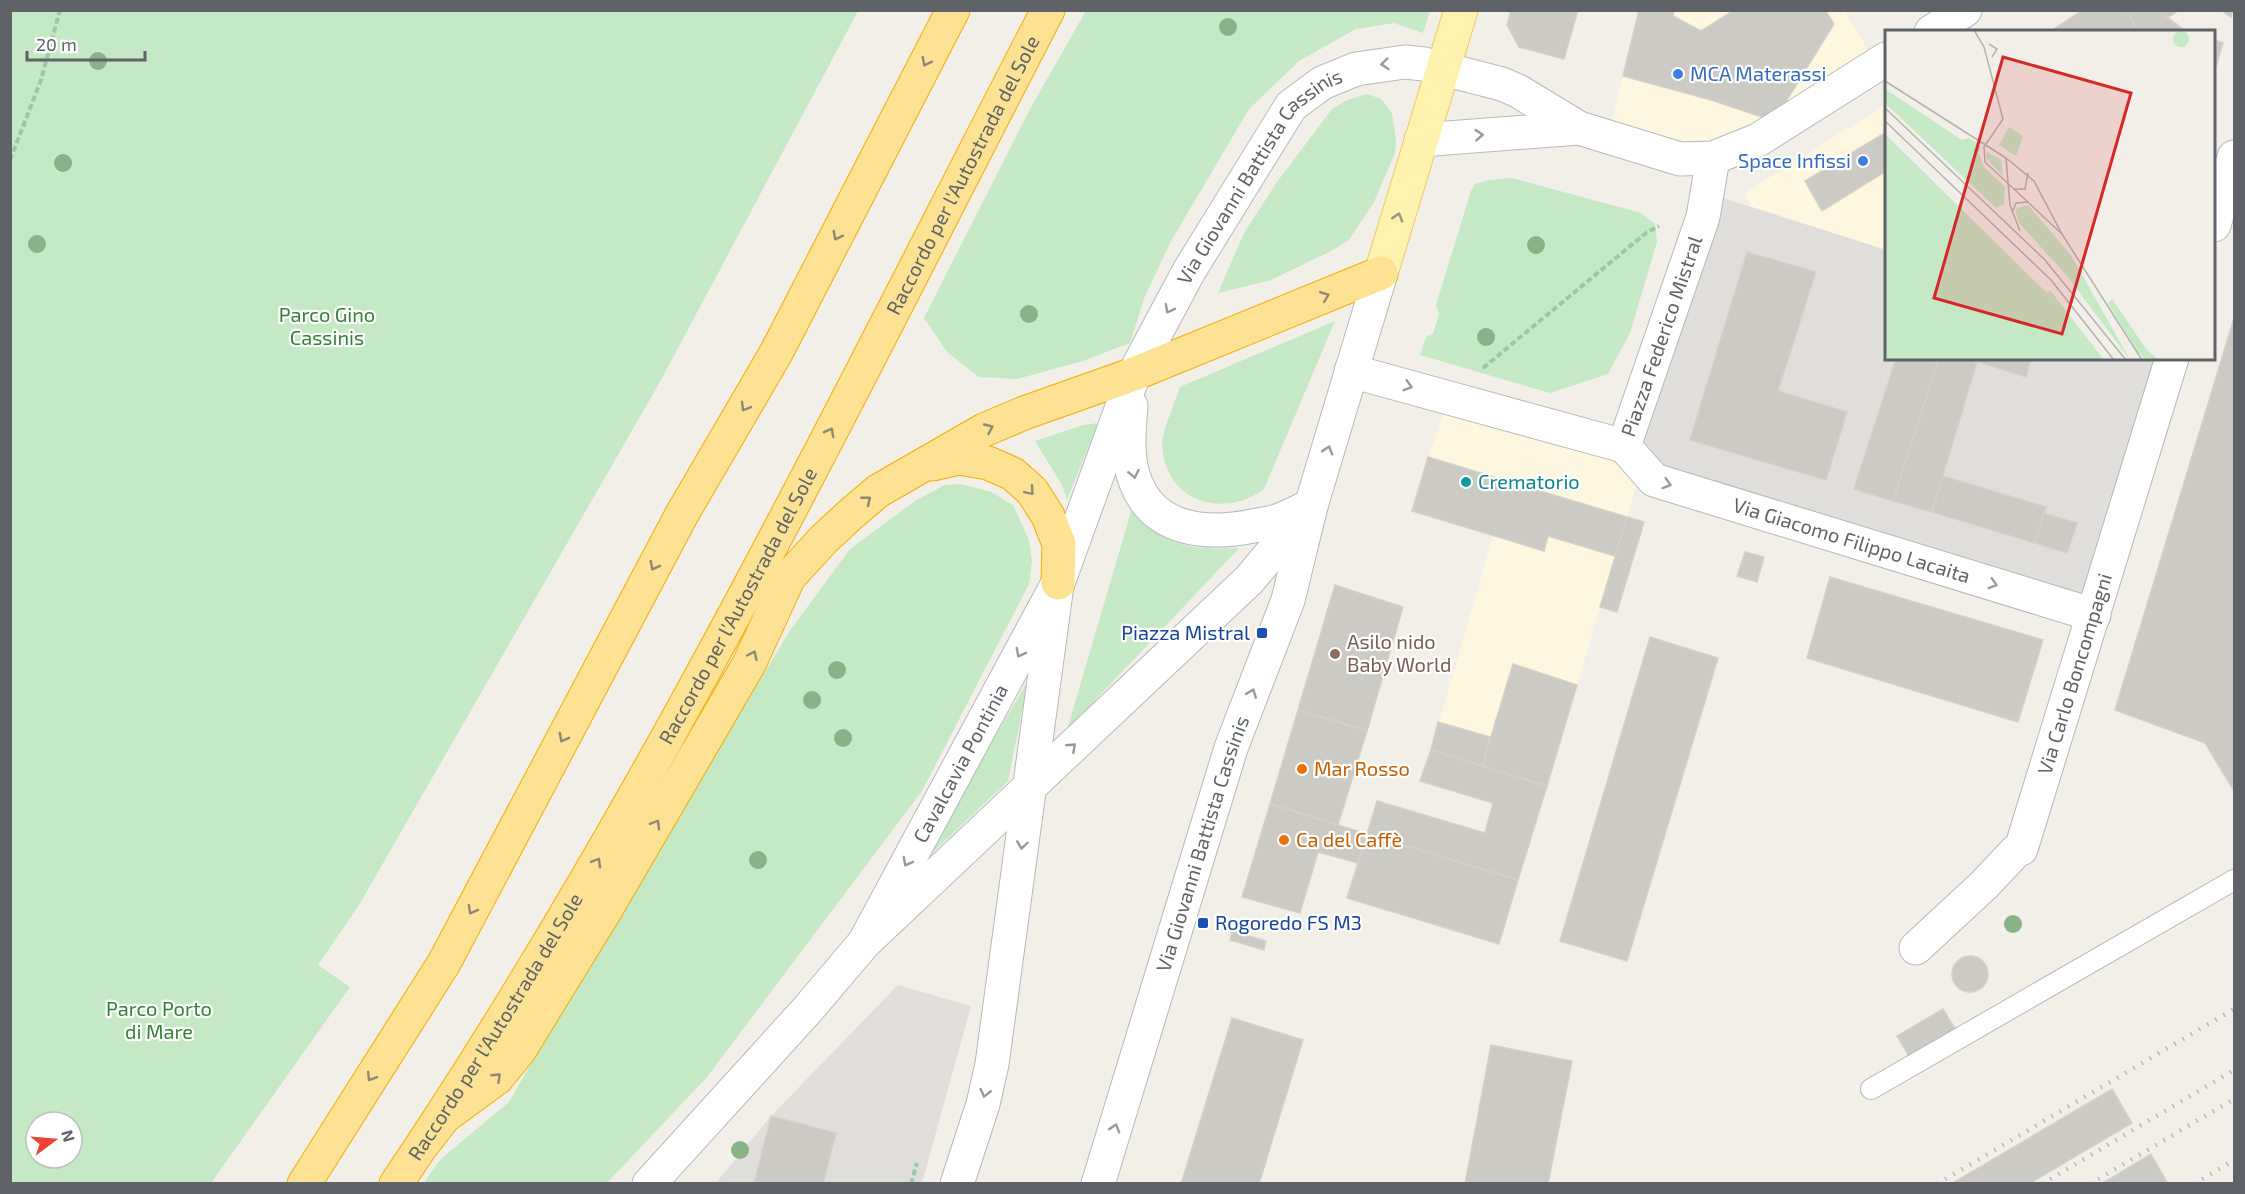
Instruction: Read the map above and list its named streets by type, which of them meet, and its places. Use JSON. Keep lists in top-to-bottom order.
{
  "streets": {
    "highway": ["Raccordo per l'Autostrada del Sole"],
    "main road": ["Via Giovanni Battista Cassinis"],
    "street": [
      "Piazza Federico Mistral",
      "Via Giacomo Filippo Lacaita",
      "Via Carlo Boncompagni",
      "Cavalcavia Pontinia"
    ]
  },
  "crossings": [
    ["Via Giovanni Battista Cassinis", "Piazza Federico Mistral"],
    ["Via Giovanni Battista Cassinis", "Cavalcavia Pontinia"],
    ["Piazza Federico Mistral", "Via Giacomo Filippo Lacaita"],
    ["Via Giacomo Filippo Lacaita", "Via Carlo Boncompagni"]
  ],
  "one_way": ["Via Giacomo Filippo Lacaita"],
  "parks": ["Parco Gino Cassinis", "Parco Porto di Mare"],
  "places": {
    "other": [
      "MCA Materassi",
      "Space Infissi",
      "Crematorio",
      "Asilo nido Baby World",
      "Mar Rosso",
      "Ca del Caffè"
    ],
    "transit": ["Piazza Mistral", "Rogoredo FS M3"]
  },
  "scale_bar": "20 m",
  "north": "right"
}
